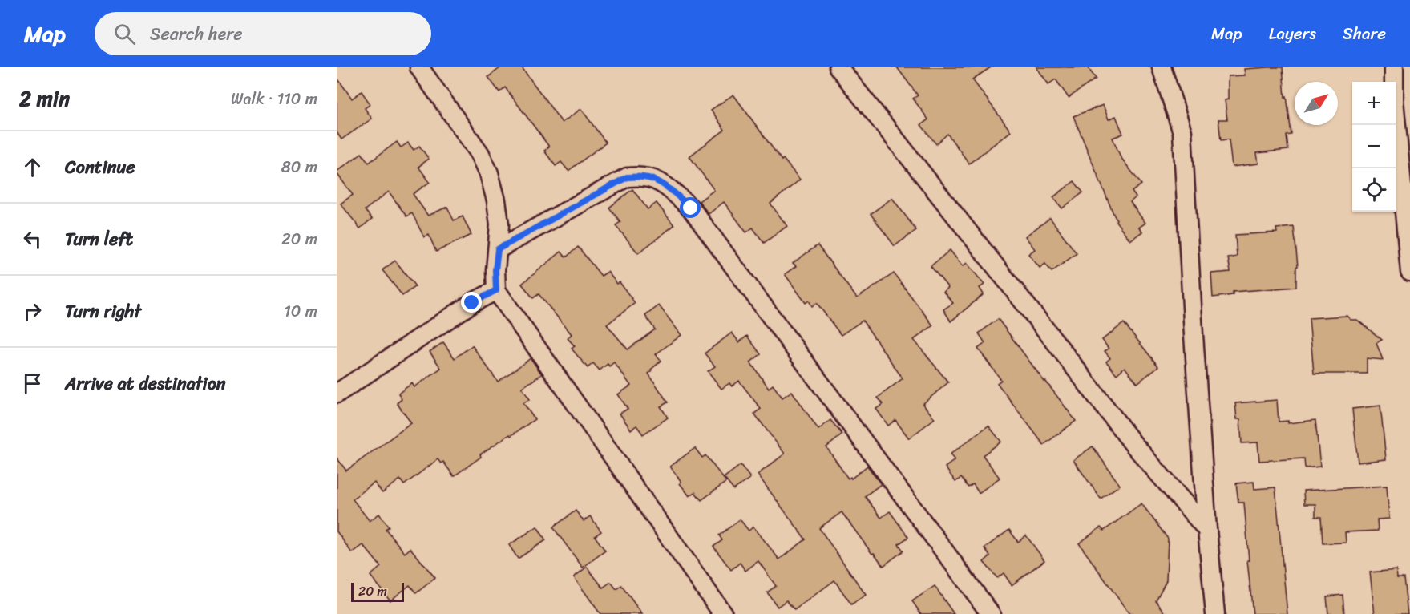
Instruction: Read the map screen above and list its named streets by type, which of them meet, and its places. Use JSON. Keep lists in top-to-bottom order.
{
  "scale_bar": "20 m",
  "north": "top right",
  "page": {
    "header": "Map",
    "search": "Search here",
    "nav": ["Map", "Layers", "Share"],
    "heading": ["2 min", "Walk · 110 m"],
    "map_buttons": ["+", "−"],
    "list": [
      ["Continue", "80 m"],
      ["Turn left", "20 m"],
      ["Turn right", "10 m"],
      "Arrive at destination"
    ],
    "scale": "20 m"
  }
}
